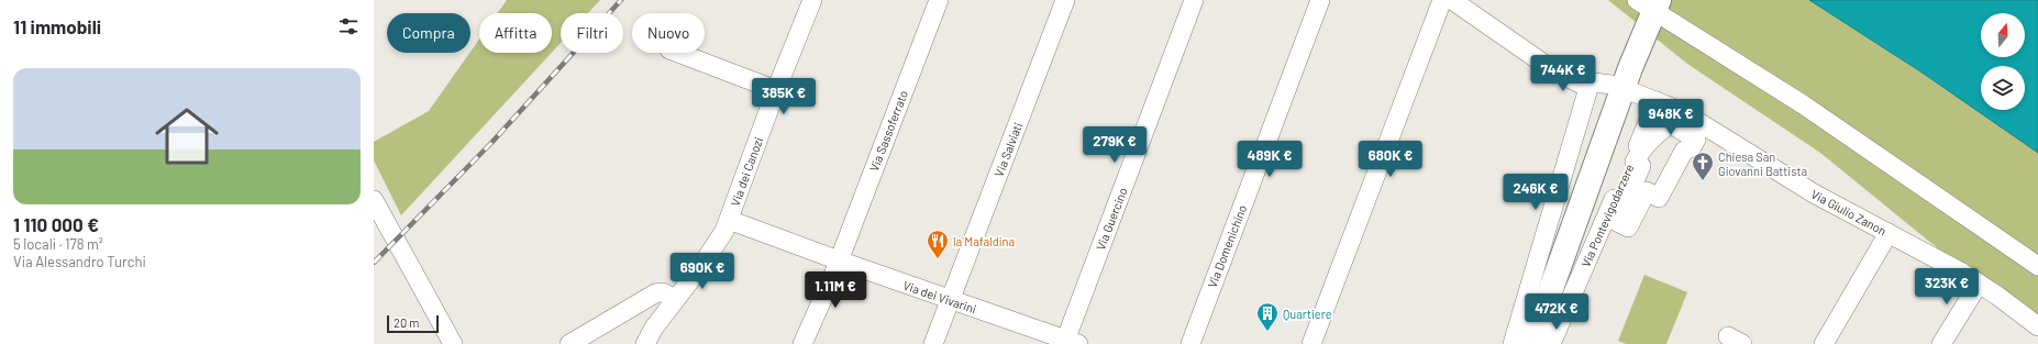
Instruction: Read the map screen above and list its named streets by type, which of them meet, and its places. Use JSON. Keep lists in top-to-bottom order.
{
  "streets": {
    "main road": ["Via Pontevigodarzere"],
    "street": [
      "Via Sassoferrato",
      "Via Salviati",
      "Via dei Canozi",
      "Via Giulio Zanon",
      "Via Guercino",
      "Via Domenichino",
      "Via dei Vivarini"
    ]
  },
  "crossings": [
    ["Via Sassoferrato", "Via dei Vivarini"],
    ["Via Salviati", "Via dei Vivarini"],
    ["Via dei Canozi", "Via dei Vivarini"],
    ["Via Giulio Zanon", "Via Pontevigodarzere"],
    ["Via Guercino", "Via dei Vivarini"]
  ],
  "places": {
    "church": ["Chiesa San Giovanni Battista"],
    "restaurant": ["la Mafaldina"],
    "building": ["Quartiere"]
  },
  "scale_bar": "20 m",
  "north": "top",
  "page": {
    "heading": "11 immobili",
    "chip": [
      "Compra",
      "Affitta",
      "Filtri",
      "Nuovo"
    ],
    "list": [
      {
        "name": "1 110 000 €",
        "note": "5 locali · 178 m² · Via Alessandro Turchi"
      }
    ],
    "price": [
      "744K €",
      "385K €",
      "948K €",
      "279K €",
      "489K €",
      "680K €",
      "246K €",
      "690K €",
      "323K €",
      "1.11M €",
      "472K €"
    ],
    "scale": "20 m"
  }
}
